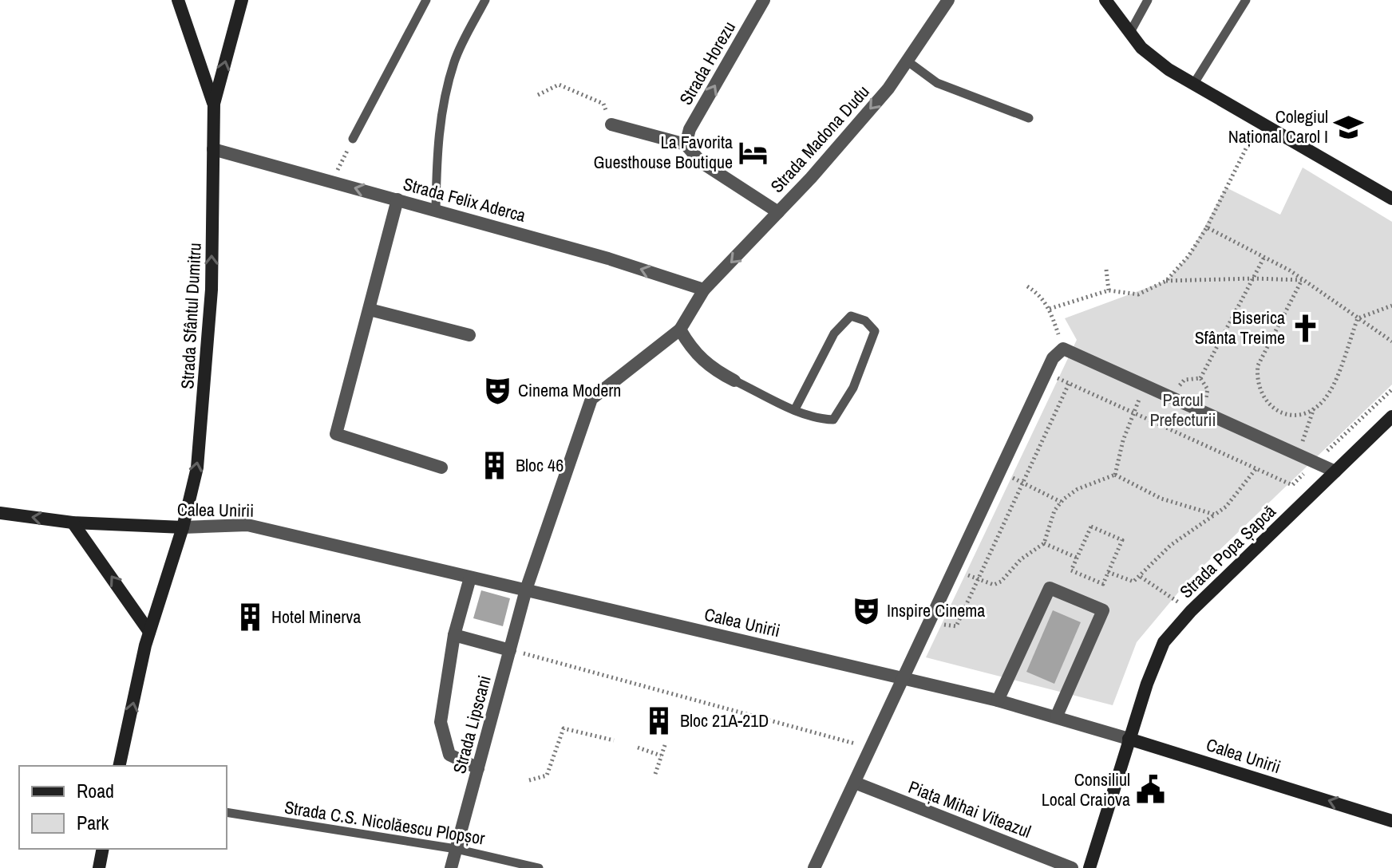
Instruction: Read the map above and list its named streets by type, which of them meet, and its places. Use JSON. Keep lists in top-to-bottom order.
{
  "streets": {
    "street": [
      "Strada Horezu",
      "Strada Madona Dudu",
      "Strada Felix Aderca",
      "Strada Sfântul Dumitru",
      "Calea Unirii",
      "Strada Popa Șapcă",
      "Strada Lipscani",
      "Piața Mihai Viteazul"
    ],
    "lane": ["Strada C.S. Nicolăescu Plopșor"]
  },
  "crossings": [
    ["Strada Madona Dudu", "Strada Felix Aderca"],
    ["Strada Madona Dudu", "Strada Lipscani"],
    ["Strada Felix Aderca", "Strada Sfântul Dumitru"],
    ["Strada Sfântul Dumitru", "Calea Unirii"],
    ["Calea Unirii", "Strada Popa Șapcă"],
    ["Calea Unirii", "Strada Lipscani"],
    ["Strada Lipscani", "Strada C.S. Nicolăescu Plopșor"]
  ],
  "one_way": [
    "Strada Horezu",
    "Strada Madona Dudu",
    "Strada Felix Aderca",
    "Strada Sfântul Dumitru"
  ],
  "parks": ["Parcul Prefecturii"],
  "places": {
    "school or university": ["Colegiul Național Carol I"],
    "hotel": ["La Favorita Guesthouse Boutique"],
    "church": ["Biserica Sfânta Treime"],
    "theatre": ["Cinema Modern", "Inspire Cinema"],
    "building": ["Bloc 46", "Hotel Minerva", "Bloc 21A-21D"],
    "public building": ["Consiliul Local Craiova"]
  },
  "legend": ["Road", "Park"]
}
